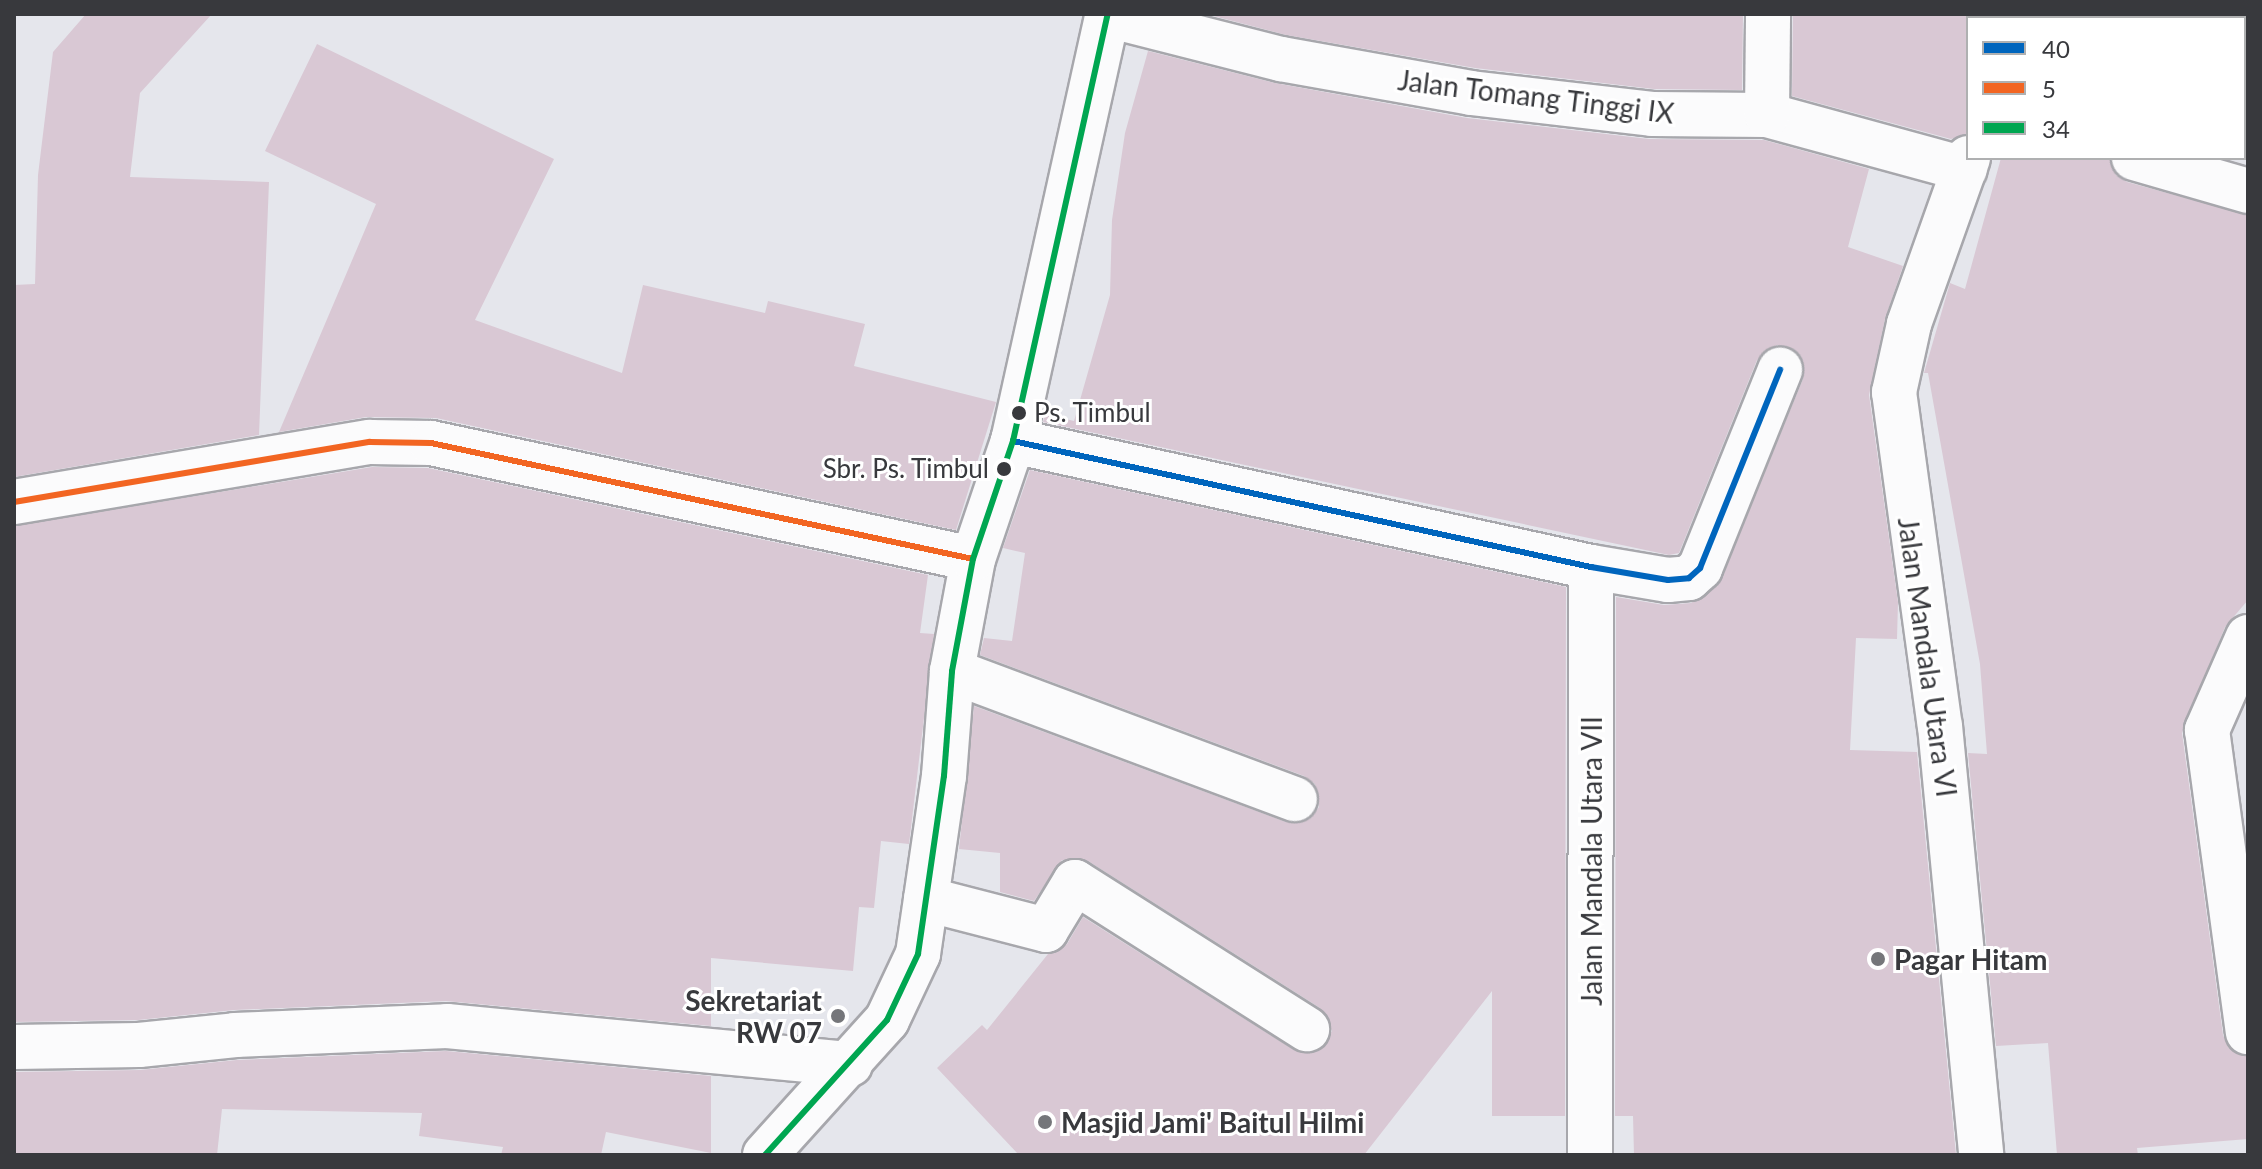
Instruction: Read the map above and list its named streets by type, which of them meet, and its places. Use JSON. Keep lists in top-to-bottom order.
{
  "streets": {
    "street": ["Jalan Tomang Tinggi IX", "Jalan Mandala Utara VI", "Jalan Mandala Utara VII"]
  },
  "crossings": [
    ["Jalan Tomang Tinggi IX", "Jalan Mandala Utara VI"]
  ],
  "places": [
    "Ps. Timbul",
    "Sbr. Ps. Timbul",
    "Pagar Hitam",
    "Sekretariat RW 07",
    "Masjid Jami' Baitul Hilmi"
  ],
  "lines": ["transit line 34", "transit line 40", "transit line 5"],
  "legend": ["40", "5", "34"]
}
